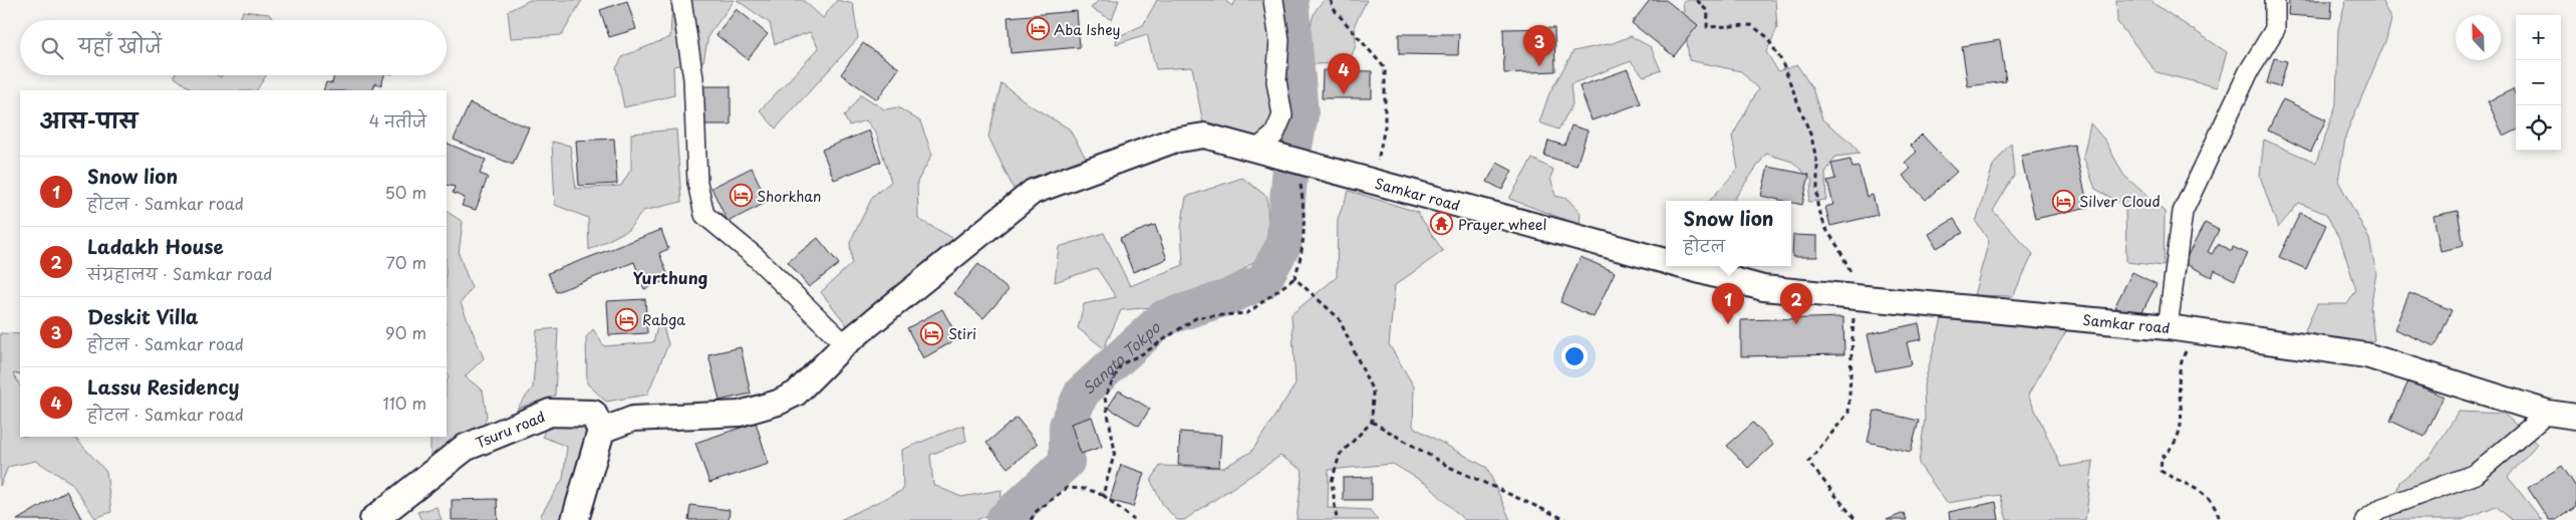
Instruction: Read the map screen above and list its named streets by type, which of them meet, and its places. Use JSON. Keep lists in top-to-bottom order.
{
  "streets": {
    "main road": ["Tsuru road"],
    "street": ["Samkar road"]
  },
  "crossings": [
    ["Samkar road", "Tsuru road"]
  ],
  "districts": ["Yurthung"],
  "water": ["Sangto Tokpo"],
  "places": {
    "hotel": [
      "Aba Ishey",
      "Shorkhan",
      "Silver Cloud",
      "Rabga",
      "Stiri"
    ],
    "temple": ["Prayer wheel"]
  },
  "north": "top",
  "page": {
    "map_buttons": ["+", "−"],
    "search": "यहाँ खोजें",
    "pins": [
      "3",
      "4",
      "1",
      "2"
    ],
    "heading": ["आस-पास", "4 नतीजे"],
    "list": [
      {
        "mark": "1",
        "name": "Snow lion",
        "note": "होटल · Samkar road",
        "value": "50 m"
      },
      {
        "mark": "2",
        "name": "Ladakh House",
        "note": "संग्रहालय · Samkar road",
        "value": "70 m"
      },
      {
        "mark": "3",
        "name": "Deskit Villa",
        "note": "होटल · Samkar road",
        "value": "90 m"
      },
      {
        "mark": "4",
        "name": "Lassu Residency",
        "note": "होटल · Samkar road",
        "value": "110 m"
      }
    ],
    "popup": ["Snow lion", "होटल"]
  }
}
